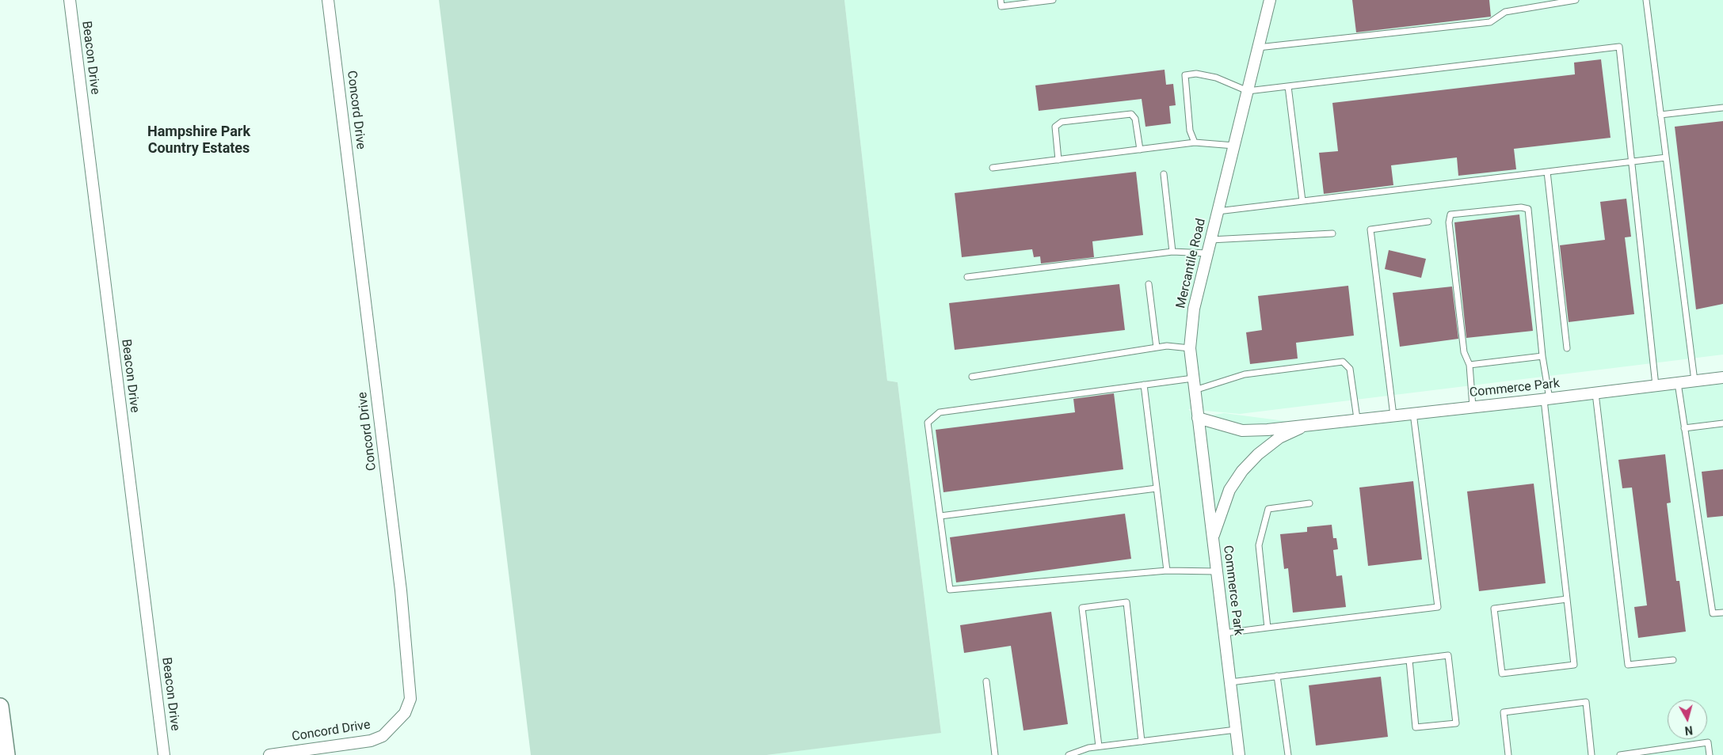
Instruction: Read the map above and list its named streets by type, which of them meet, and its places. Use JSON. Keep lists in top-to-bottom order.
{
  "streets": {
    "street": [
      "Beacon Drive",
      "Concord Drive",
      "Mercantile Road",
      "Commerce Park"
    ]
  },
  "crossings": [
    ["Mercantile Road", "Commerce Park"]
  ],
  "districts": ["Hampshire Park Country Estates"],
  "north": "bottom"
}
